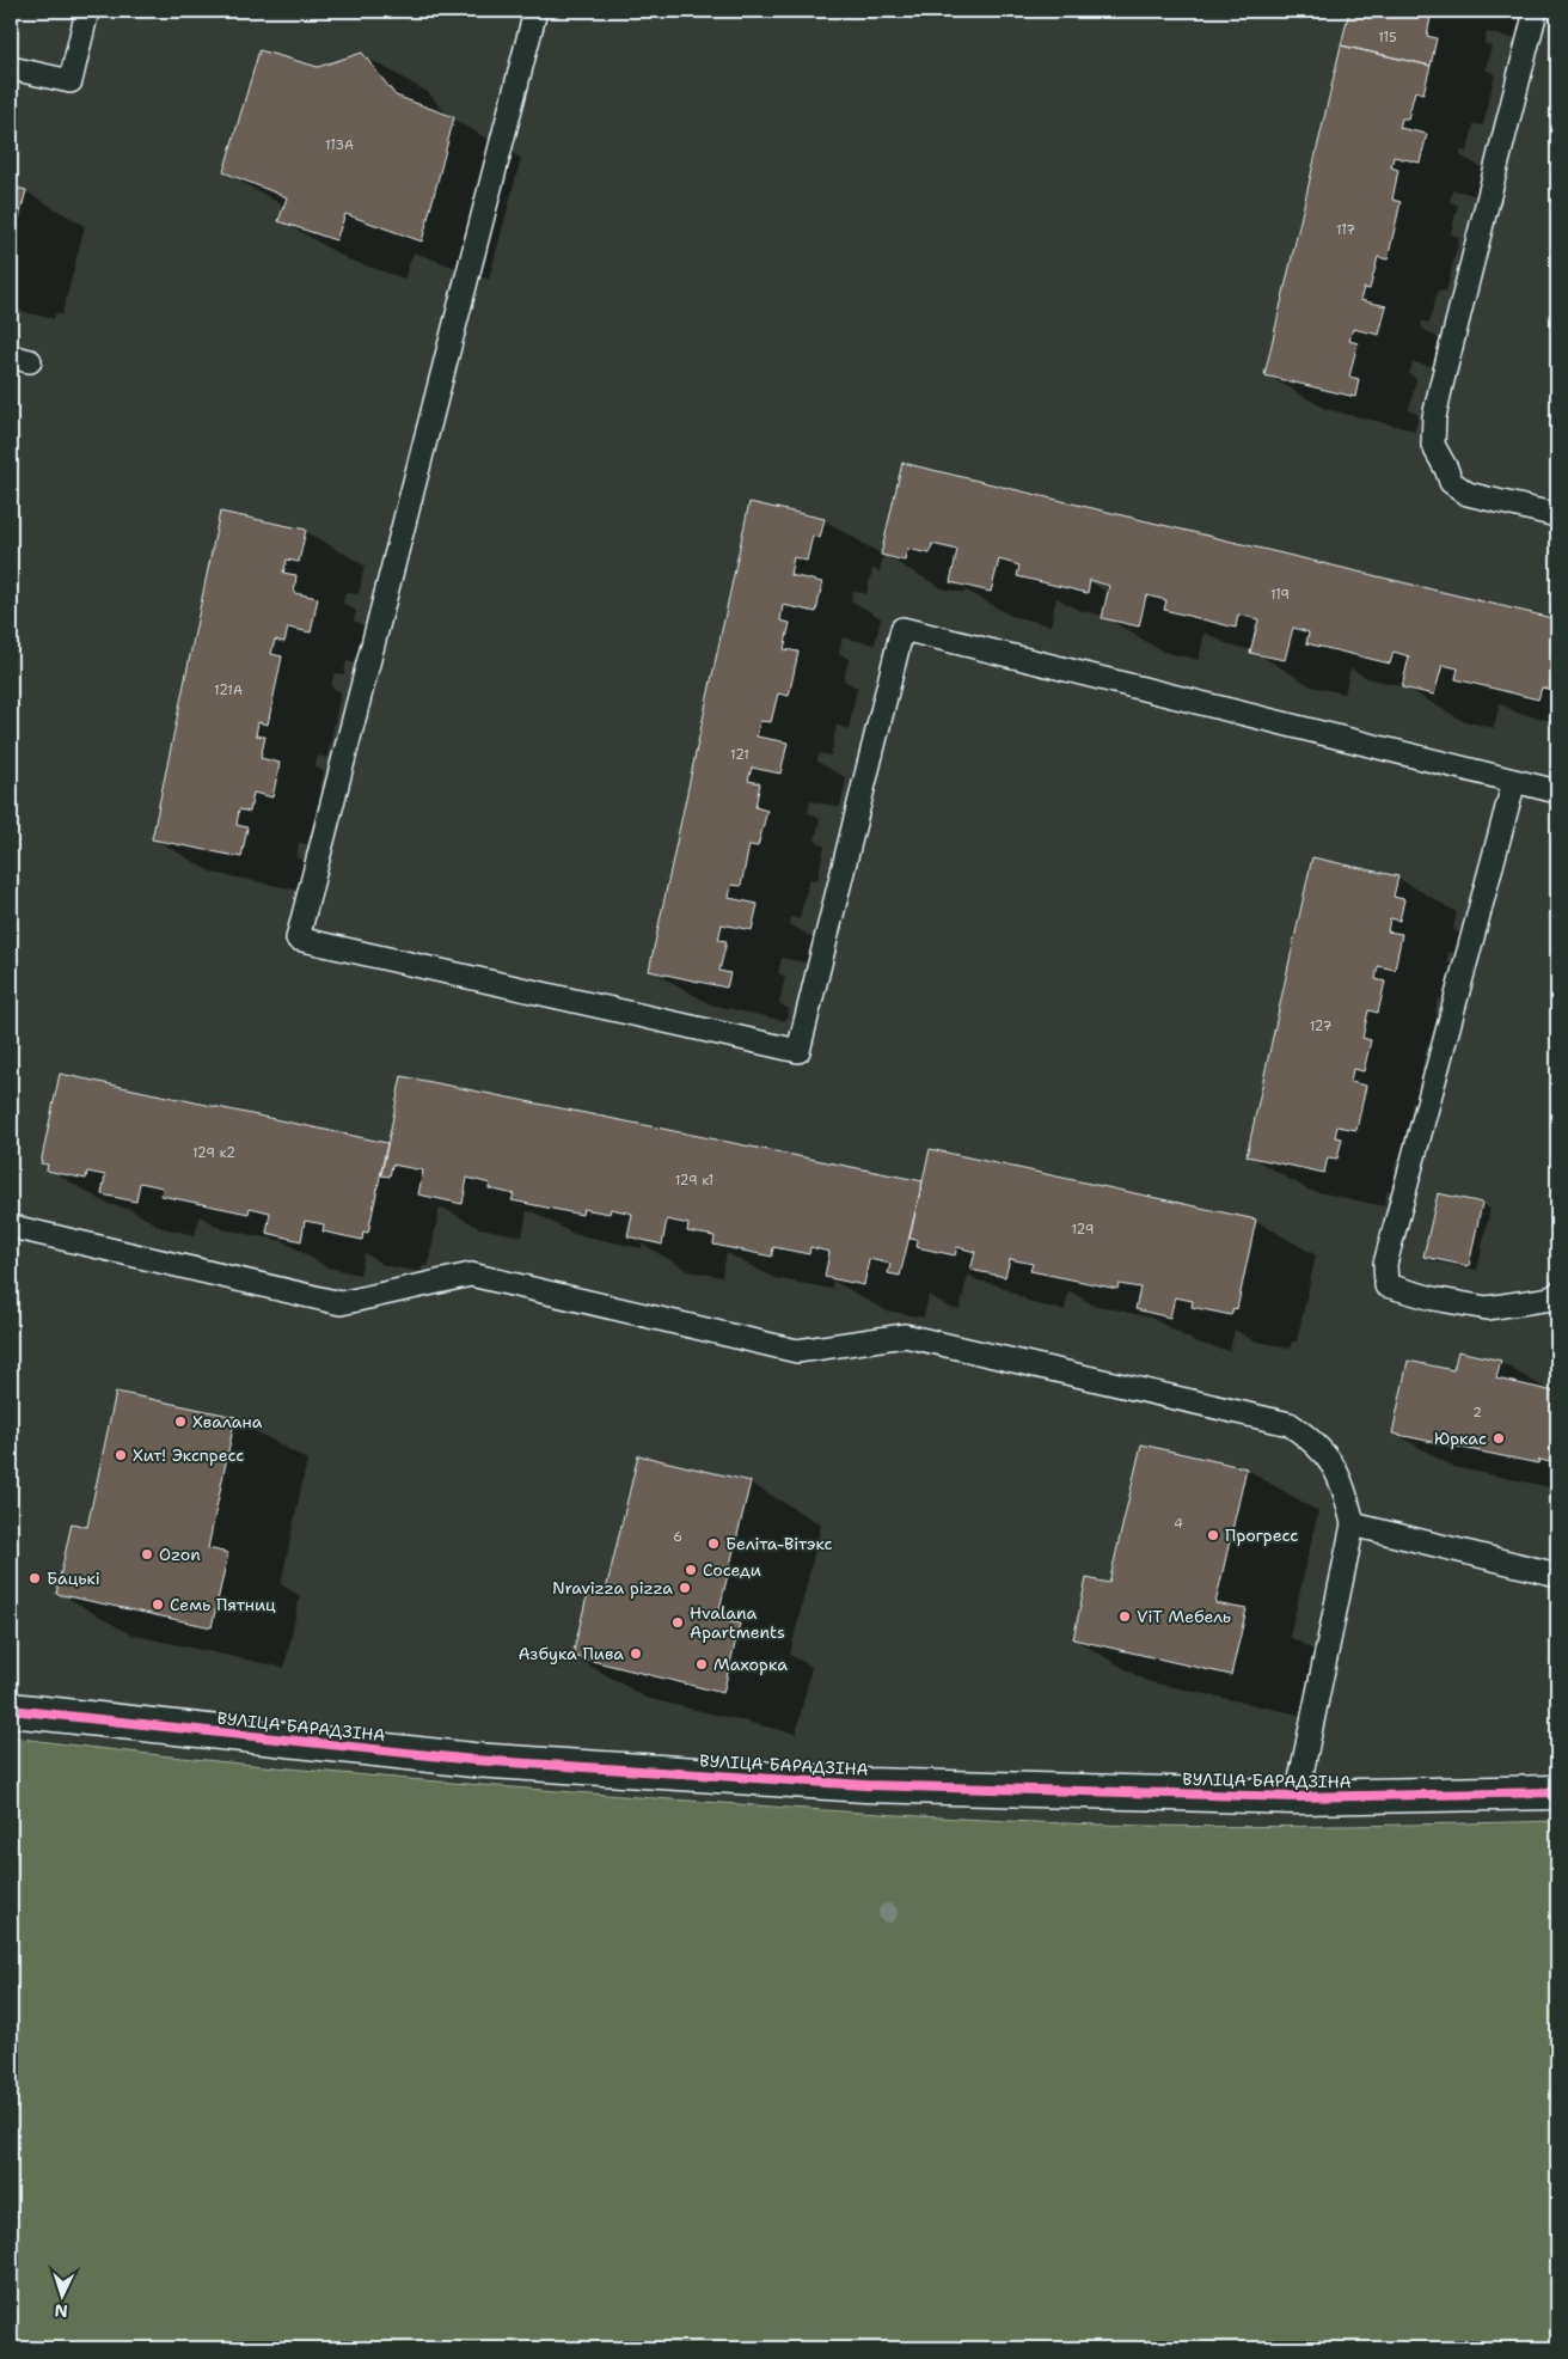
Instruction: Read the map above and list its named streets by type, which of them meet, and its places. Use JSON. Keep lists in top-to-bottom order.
{
  "streets": {
    "street": ["ВУЛІЦА БАРАДЗІНА"]
  },
  "places": [
    "Хвалана",
    "Юркас",
    "Хит! Экспресс",
    "Прогресс",
    "Беліта-Вітэкс",
    "Ozon",
    "Соседи",
    "Бацькі",
    "Nravizza pizza",
    "Семь Пятниц",
    "ViT Мебель",
    "Hvalana Apartments",
    "Азбука Пива",
    "Махорка"
  ],
  "house_numbers": [
    "115",
    "113А",
    "117",
    "119",
    "121А",
    "121",
    "127",
    "129 к2",
    "129 к1",
    "129",
    "2",
    "4",
    "6"
  ],
  "north": "bottom"
}
